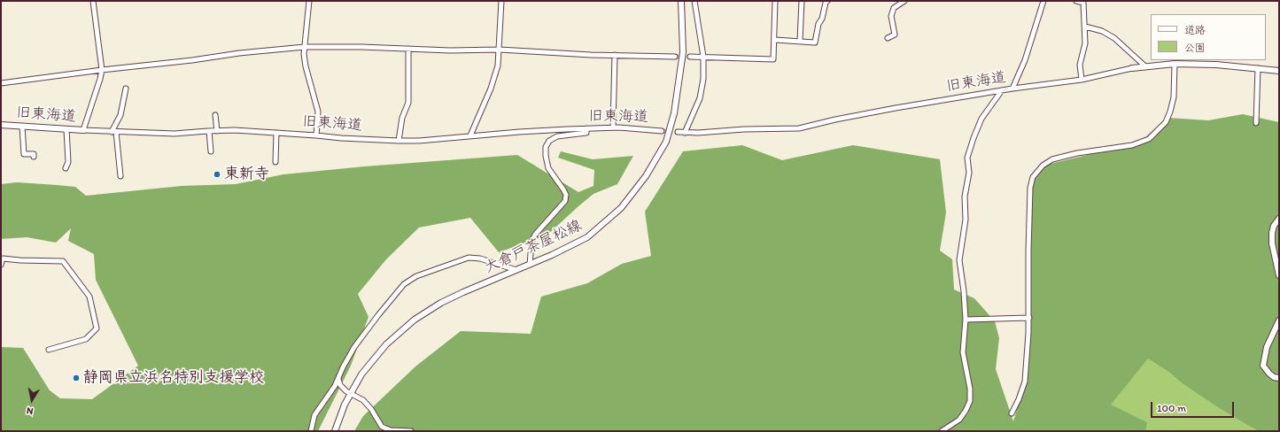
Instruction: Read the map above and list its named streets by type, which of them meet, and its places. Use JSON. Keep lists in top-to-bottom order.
{
  "streets": {
    "street": ["旧東海道", "大倉戸茶屋松線"]
  },
  "places": ["東新寺", "静岡県立浜名特別支援学校"],
  "legend": ["道路", "公園"],
  "scale_bar": "100 m",
  "north": "bottom"
}
